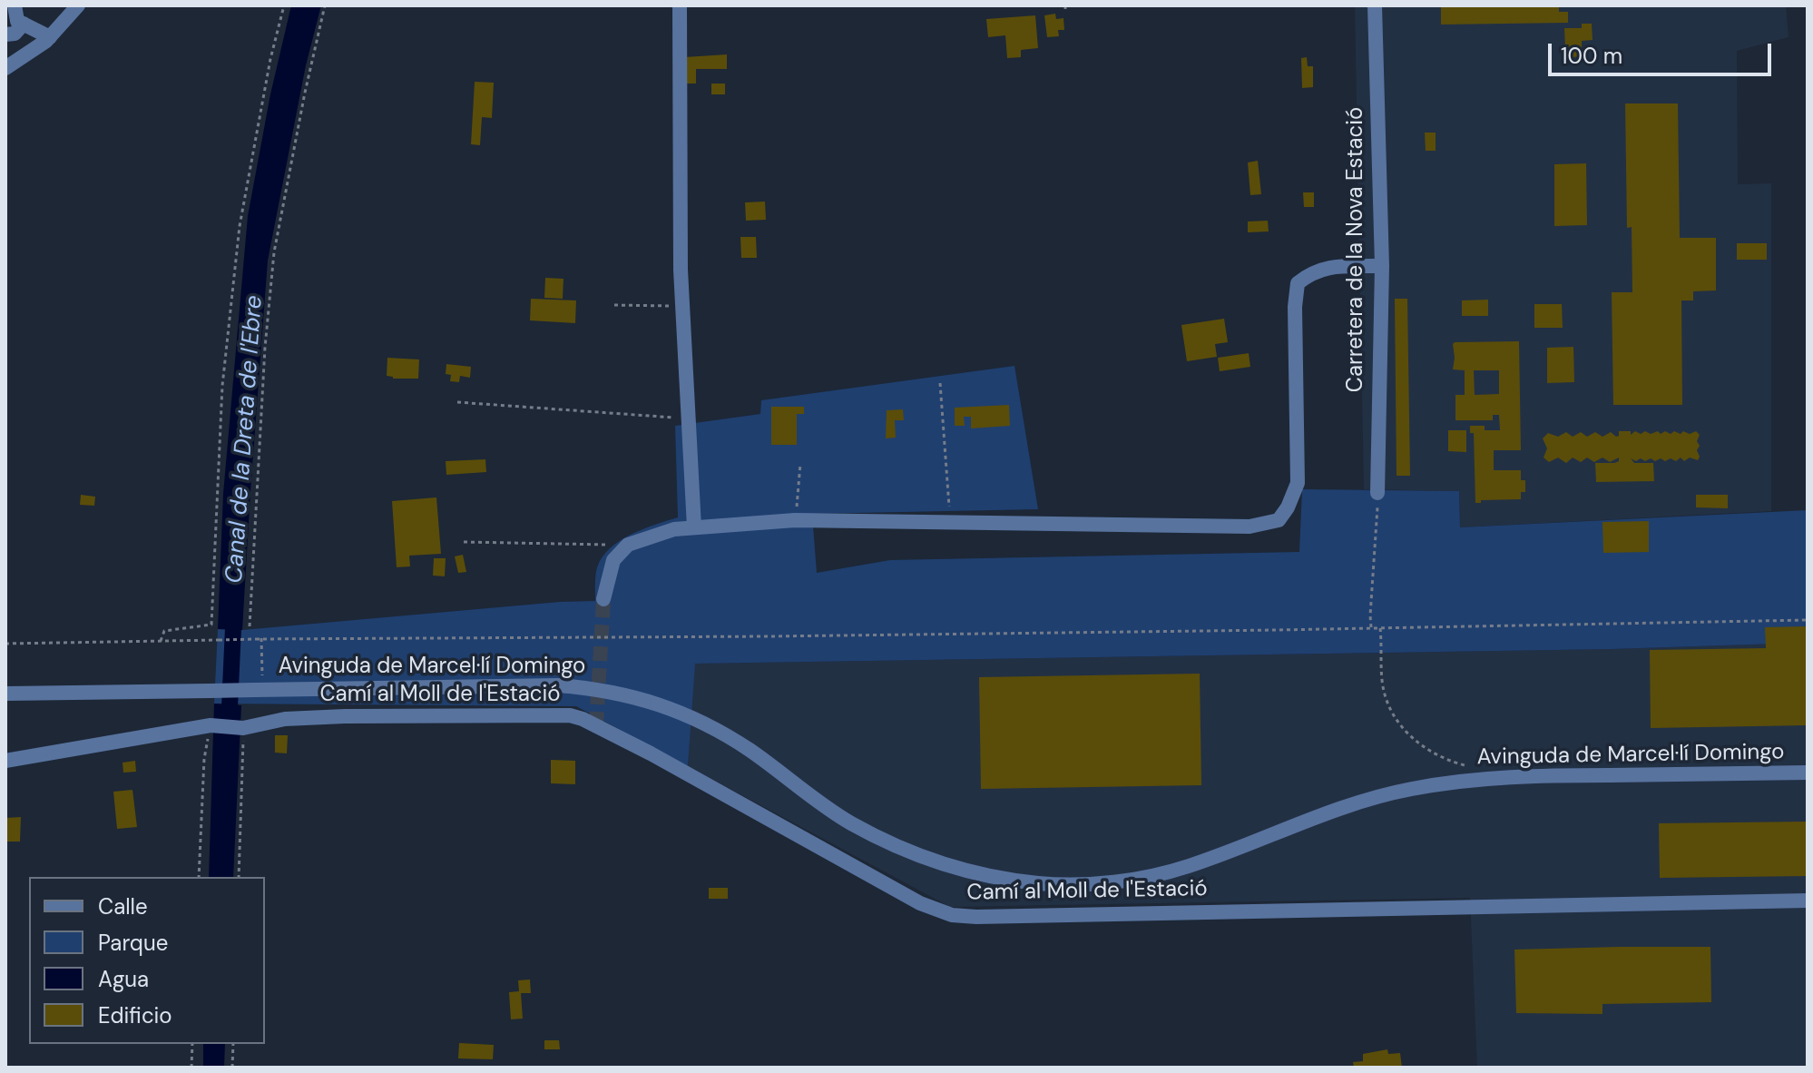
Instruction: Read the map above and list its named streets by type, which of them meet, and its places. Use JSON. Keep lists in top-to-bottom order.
{
  "streets": {
    "street": ["Carretera de la Nova Estació", "Avinguda de Marcel·lí Domingo", "Camí al Moll de l'Estació"]
  },
  "water": ["Canal de la Dreta de l'Ebre"],
  "legend": [
    "Calle",
    "Parque",
    "Agua",
    "Edificio"
  ],
  "scale_bar": "100 m"
}
